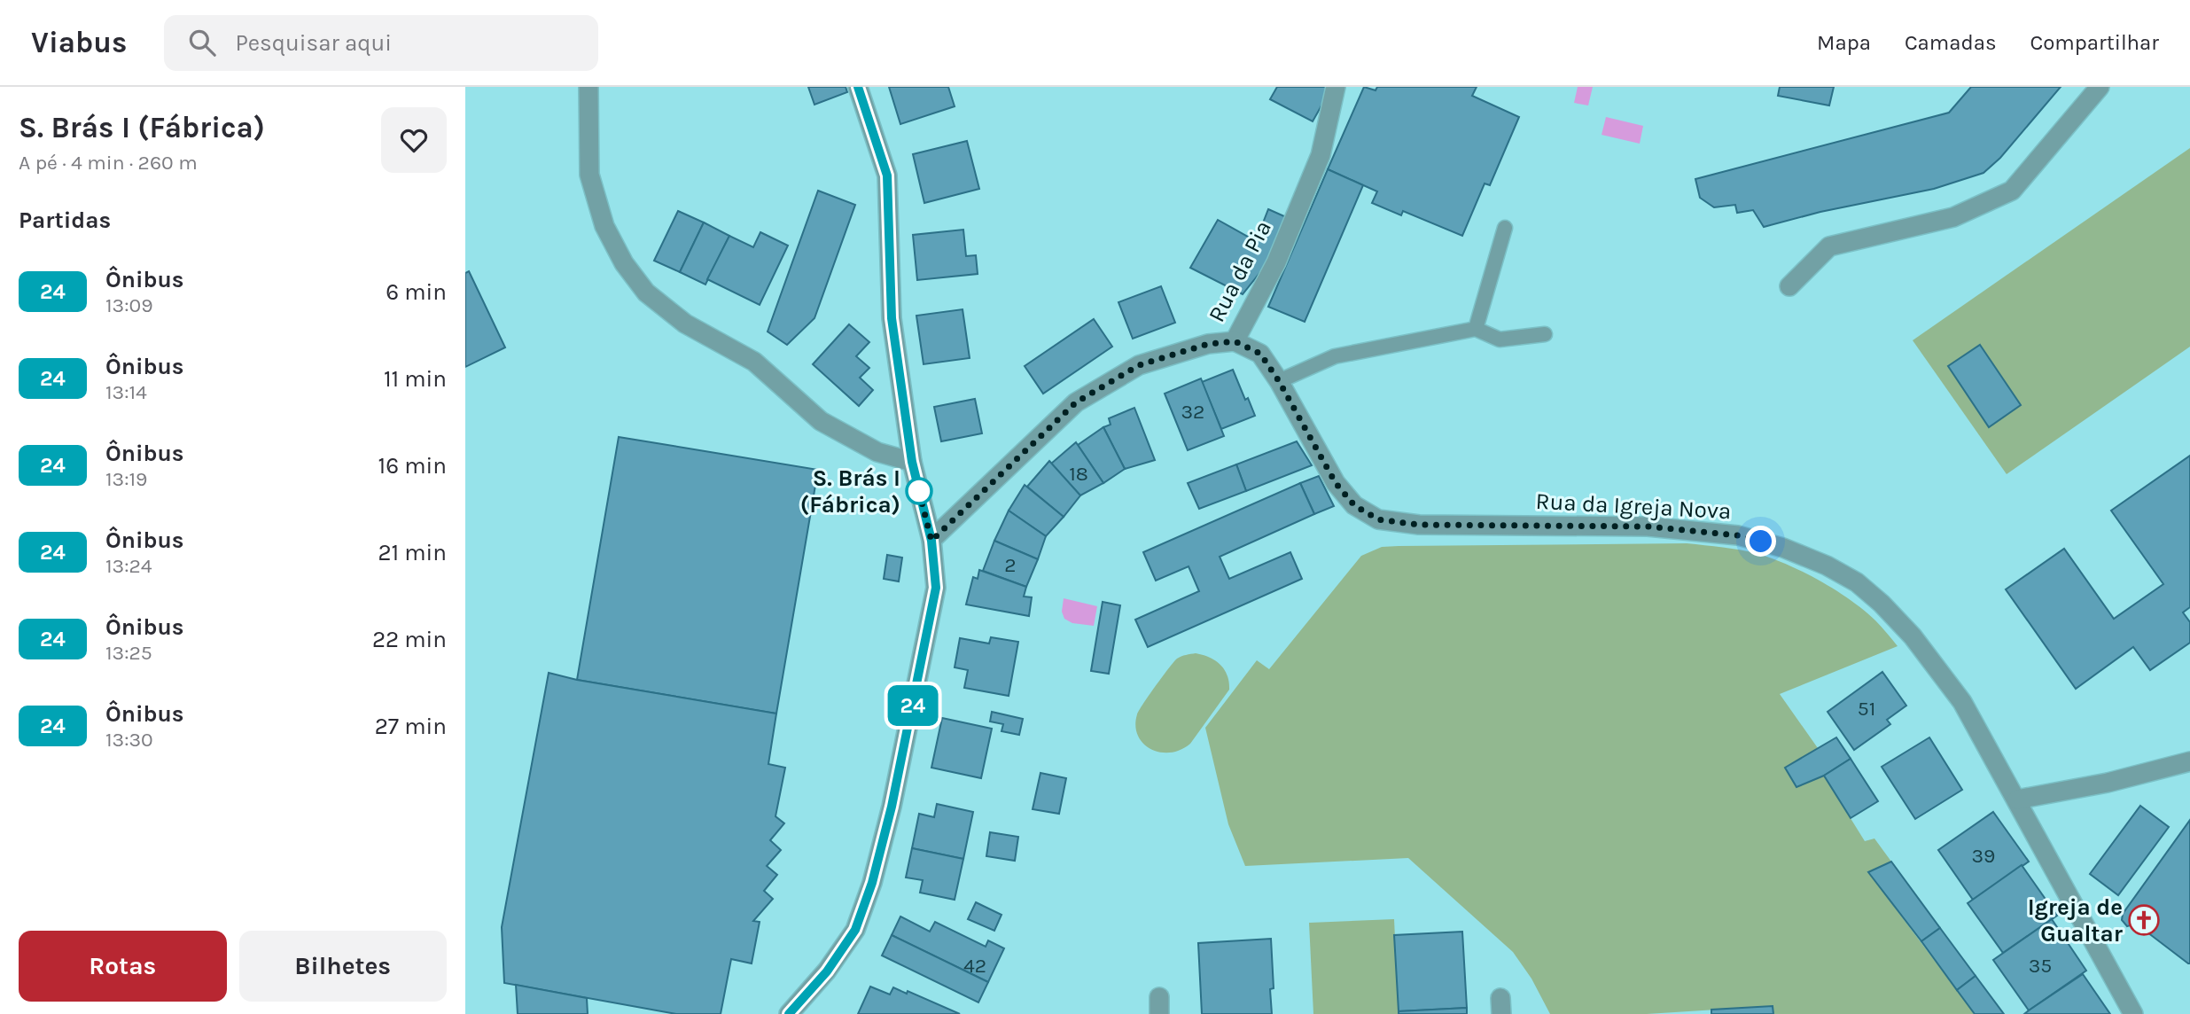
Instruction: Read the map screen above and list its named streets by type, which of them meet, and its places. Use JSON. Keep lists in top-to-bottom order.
{
  "streets": {
    "street": ["Rua da Pia", "Rua da Igreja Nova"]
  },
  "crossings": [
    ["Rua da Pia", "Rua da Igreja Nova"]
  ],
  "places": {
    "other": ["S. Brás I (Fábrica)"],
    "church": ["Igreja de Gualtar"]
  },
  "lines": ["bus line 24"],
  "house_numbers": [
    "32",
    "18",
    "2",
    "51",
    "39",
    "42",
    "35"
  ],
  "page": {
    "header": "Viabus",
    "search": "Pesquisar aqui",
    "nav": ["Mapa", "Camadas", "Compartilhar"],
    "heading": [
      ["S. Brás I (Fábrica)", "A pé · 4 min · 260 m"],
      "Partidas"
    ],
    "on_map": "24",
    "list": [
      {
        "mark": "24",
        "name": "Ônibus",
        "note": "13:09",
        "value": "6 min"
      },
      {
        "mark": "24",
        "name": "Ônibus",
        "note": "13:14",
        "value": "11 min"
      },
      {
        "mark": "24",
        "name": "Ônibus",
        "note": "13:19",
        "value": "16 min"
      },
      {
        "mark": "24",
        "name": "Ônibus",
        "note": "13:24",
        "value": "21 min"
      },
      {
        "mark": "24",
        "name": "Ônibus",
        "note": "13:25",
        "value": "22 min"
      },
      {
        "mark": "24",
        "name": "Ônibus",
        "note": "13:30",
        "value": "27 min"
      }
    ],
    "buttons": ["Rotas", "Bilhetes"]
  }
}
